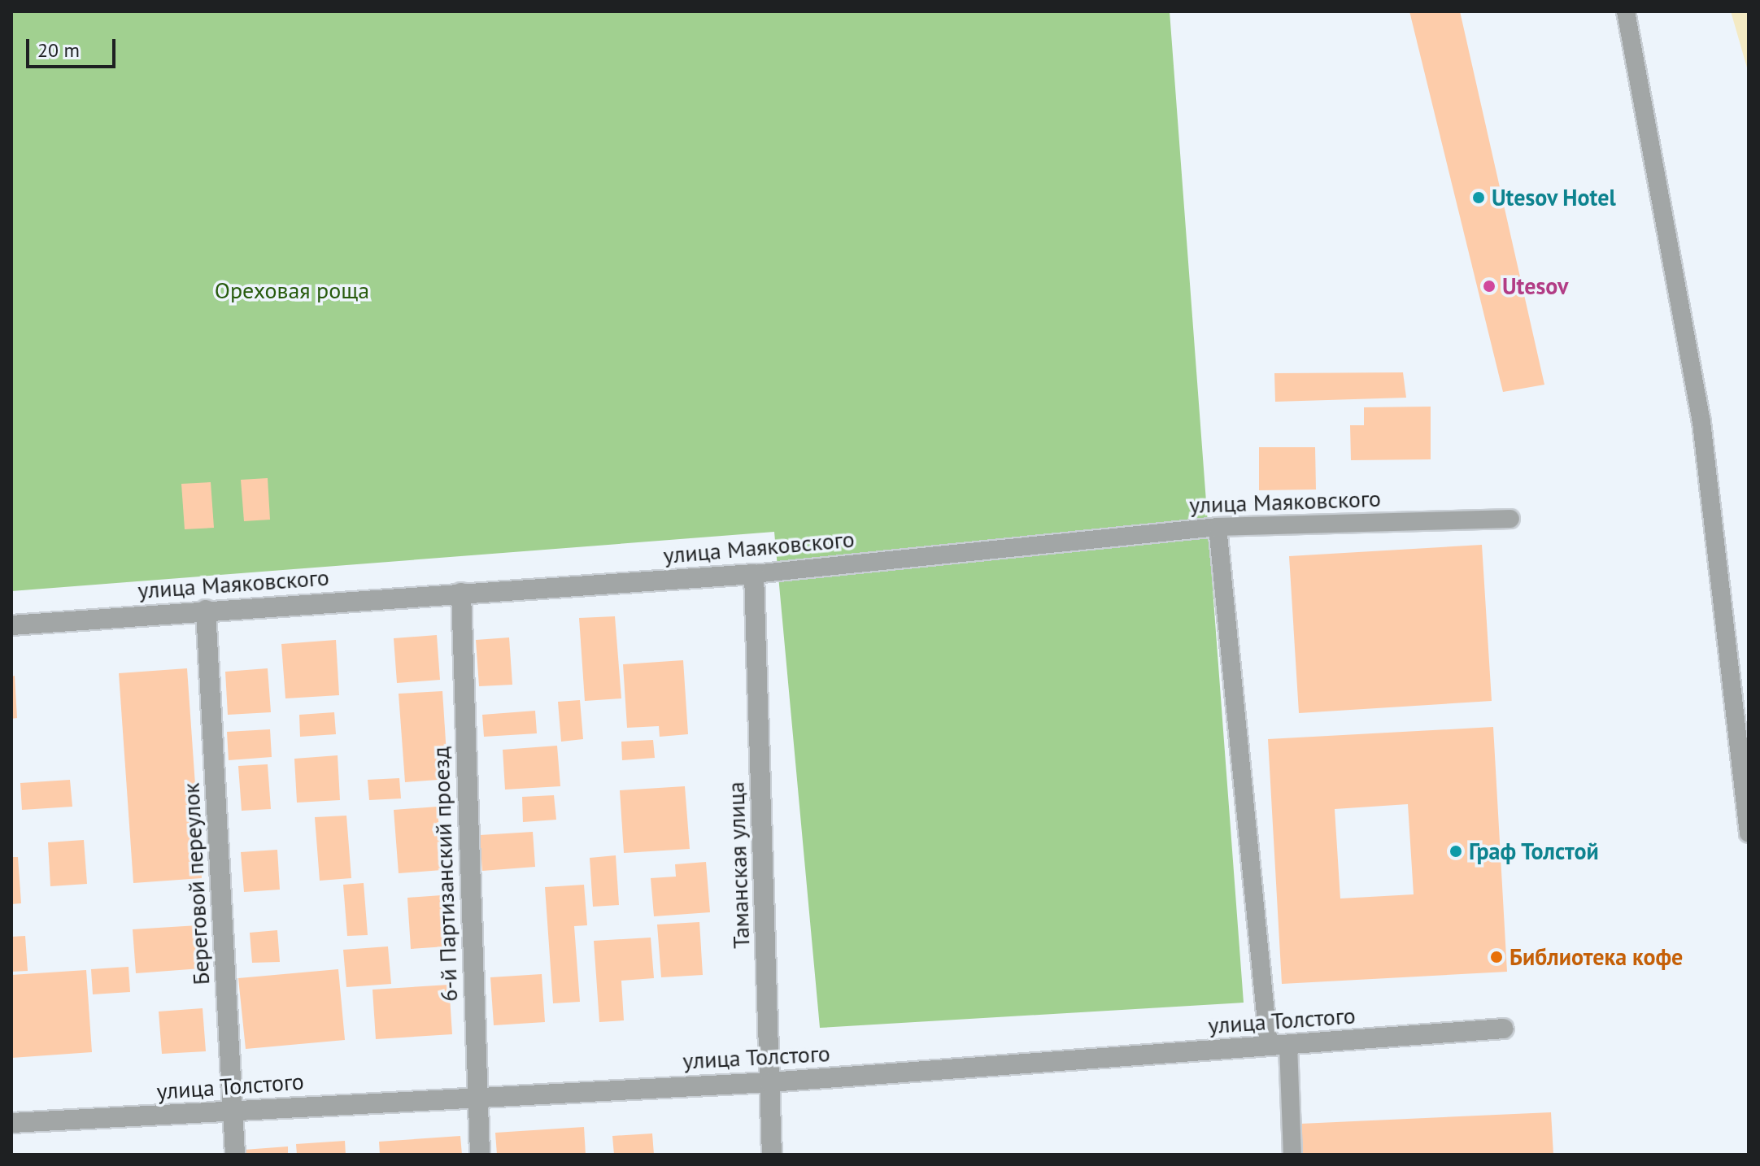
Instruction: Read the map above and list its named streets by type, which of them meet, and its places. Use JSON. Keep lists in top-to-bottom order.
{
  "streets": {
    "street": [
      "улица Маяковского",
      "Таманская улица",
      "6-й Партизанский проезд",
      "Береговой переулок",
      "улица Толстого"
    ]
  },
  "crossings": [
    ["улица Маяковского", "Таманская улица"],
    ["улица Маяковского", "6-й Партизанский проезд"],
    ["улица Маяковского", "Береговой переулок"],
    ["Таманская улица", "улица Толстого"],
    ["6-й Партизанский проезд", "улица Толстого"],
    ["Береговой переулок", "улица Толстого"]
  ],
  "parks": ["Ореховая роща"],
  "places": [
    "Utesov Hotel",
    "Utesov",
    "Граф Толстой",
    "Библиотека кофе"
  ],
  "scale_bar": "20 m"
}
